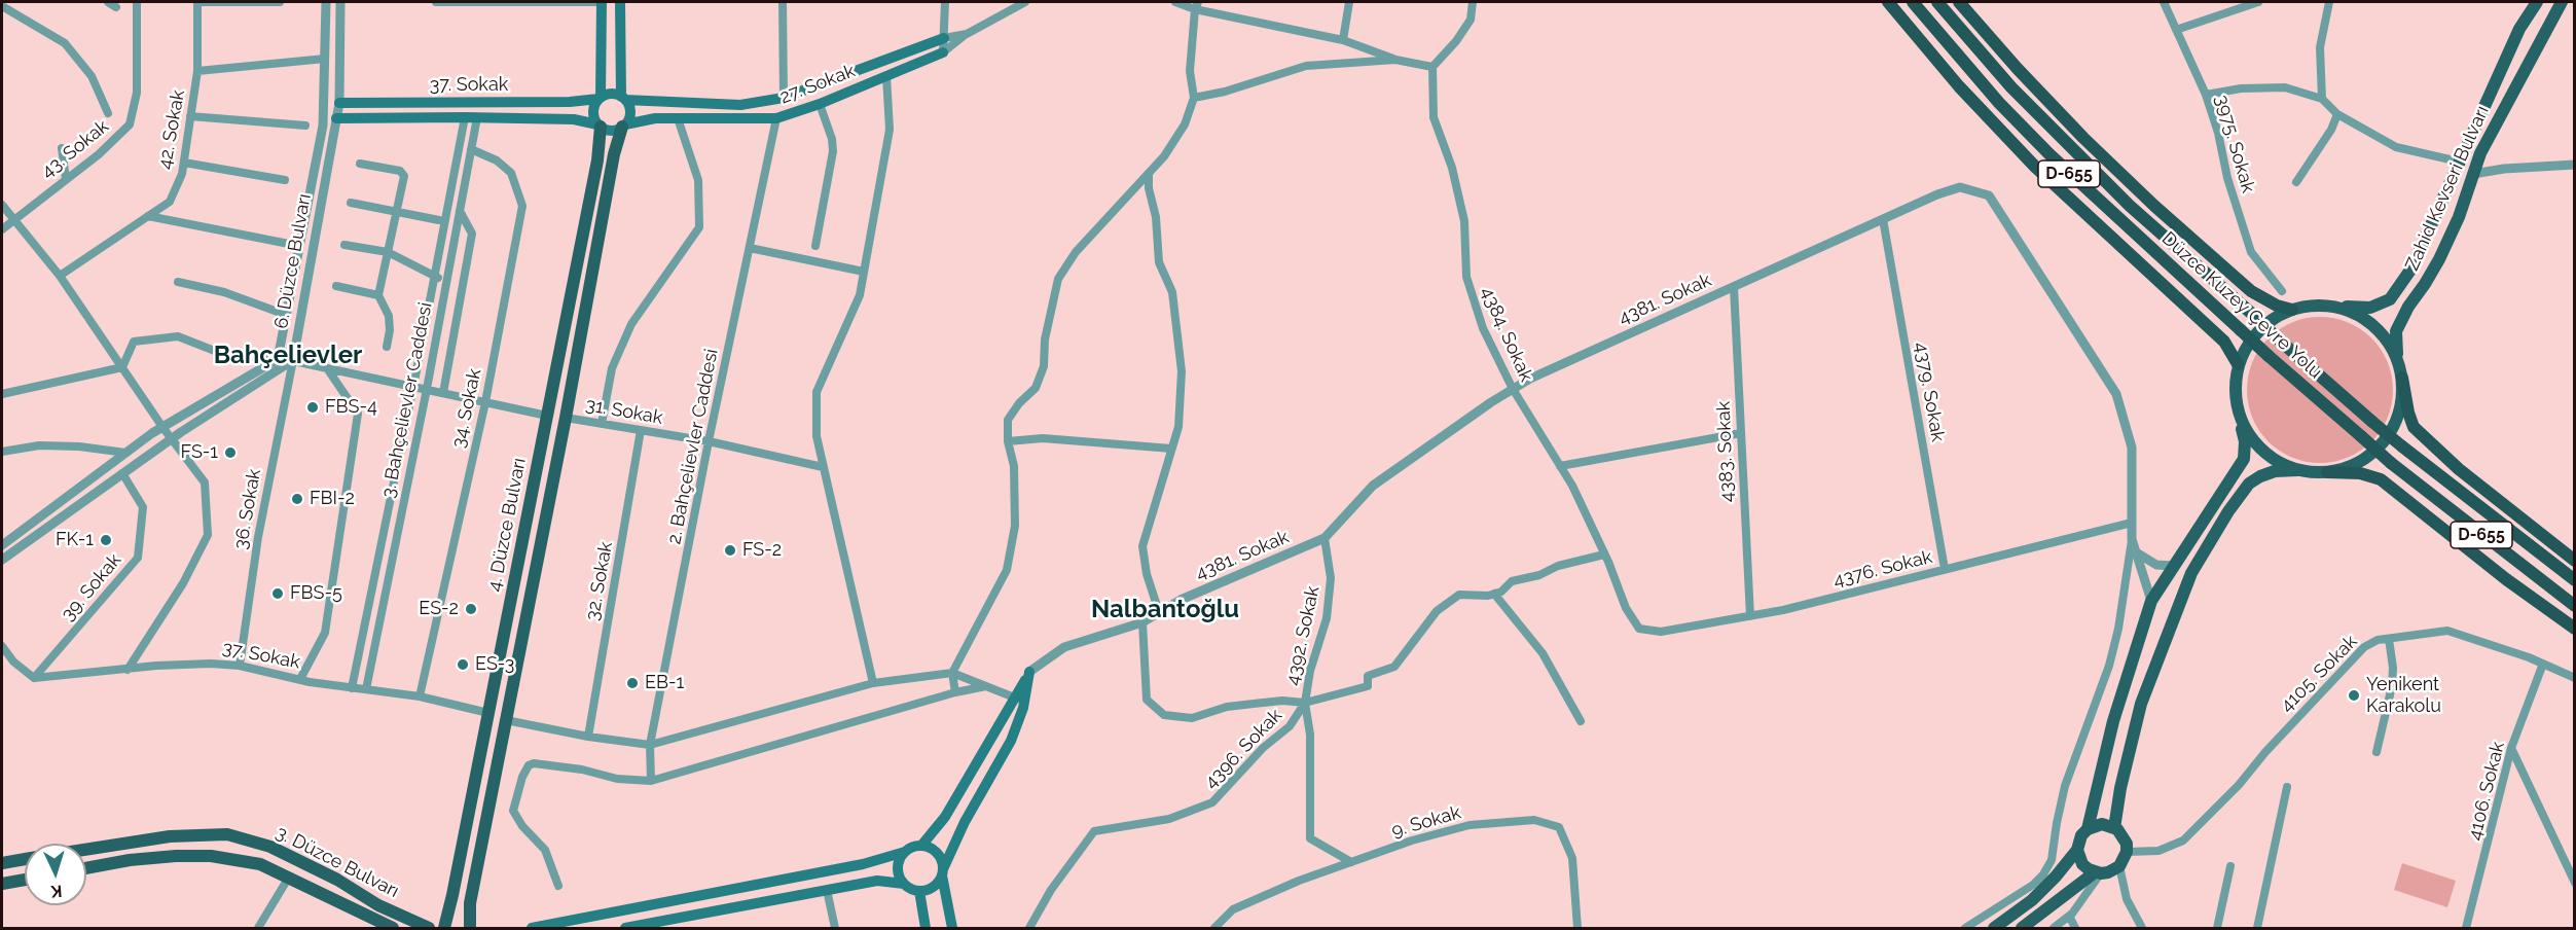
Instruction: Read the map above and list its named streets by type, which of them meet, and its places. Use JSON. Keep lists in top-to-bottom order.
{
  "streets": {
    "highway": ["D-655", "Düzce Kuzey Çevre Yolu"],
    "main road": [
      "27. Sokak",
      "37. Sokak",
      "Zahid Kevseri Bulvarı",
      "4. Düzce Bulvarı",
      "3. Düzce Bulvarı"
    ],
    "street": [
      "42. Sokak",
      "3975. Sokak",
      "43. Sokak",
      "6. Düzce Bulvarı",
      "4381. Sokak",
      "4384. Sokak",
      "4379. Sokak",
      "3. Bahçelievler Caddesi",
      "34. Sokak",
      "31. Sokak",
      "2. Bahçelievler Caddesi",
      "4383. Sokak",
      "36. Sokak",
      "4376. Sokak",
      "32. Sokak",
      "39. Sokak",
      "4392. Sokak",
      "4105. Sokak",
      "4396. Sokak",
      "4106. Sokak",
      "9. Sokak"
    ]
  },
  "crossings": [
    ["27. Sokak", "37. Sokak"],
    ["27. Sokak", "2. Bahçelievler Caddesi"],
    ["27. Sokak", "4. Düzce Bulvarı"],
    ["37. Sokak", "6. Düzce Bulvarı"],
    ["37. Sokak", "3. Bahçelievler Caddesi"],
    ["37. Sokak", "34. Sokak"],
    ["37. Sokak", "36. Sokak"],
    ["37. Sokak", "4. Düzce Bulvarı"],
    ["37. Sokak", "39. Sokak"],
    ["6. Düzce Bulvarı", "36. Sokak"],
    ["4381. Sokak", "4384. Sokak"],
    ["4381. Sokak", "4379. Sokak"],
    ["4381. Sokak", "4383. Sokak"],
    ["4381. Sokak", "4376. Sokak"],
    ["4381. Sokak", "4392. Sokak"],
    ["4384. Sokak", "4376. Sokak"],
    ["4379. Sokak", "4376. Sokak"],
    ["3. Bahçelievler Caddesi", "34. Sokak"],
    ["31. Sokak", "2. Bahçelievler Caddesi"],
    ["31. Sokak", "4. Düzce Bulvarı"],
    ["31. Sokak", "32. Sokak"],
    ["4383. Sokak", "4376. Sokak"],
    ["4392. Sokak", "4396. Sokak"],
    ["4105. Sokak", "4106. Sokak"]
  ],
  "districts": ["Bahçelievler", "Nalbantoğlu"],
  "places": [
    "FBS-4",
    "FS-1",
    "FBI-2",
    "FK-1",
    "FS-2",
    "FBS-5",
    "ES-2",
    "ES-3",
    "EB-1",
    "Yenikent Karakolu"
  ],
  "north": "bottom"
}
